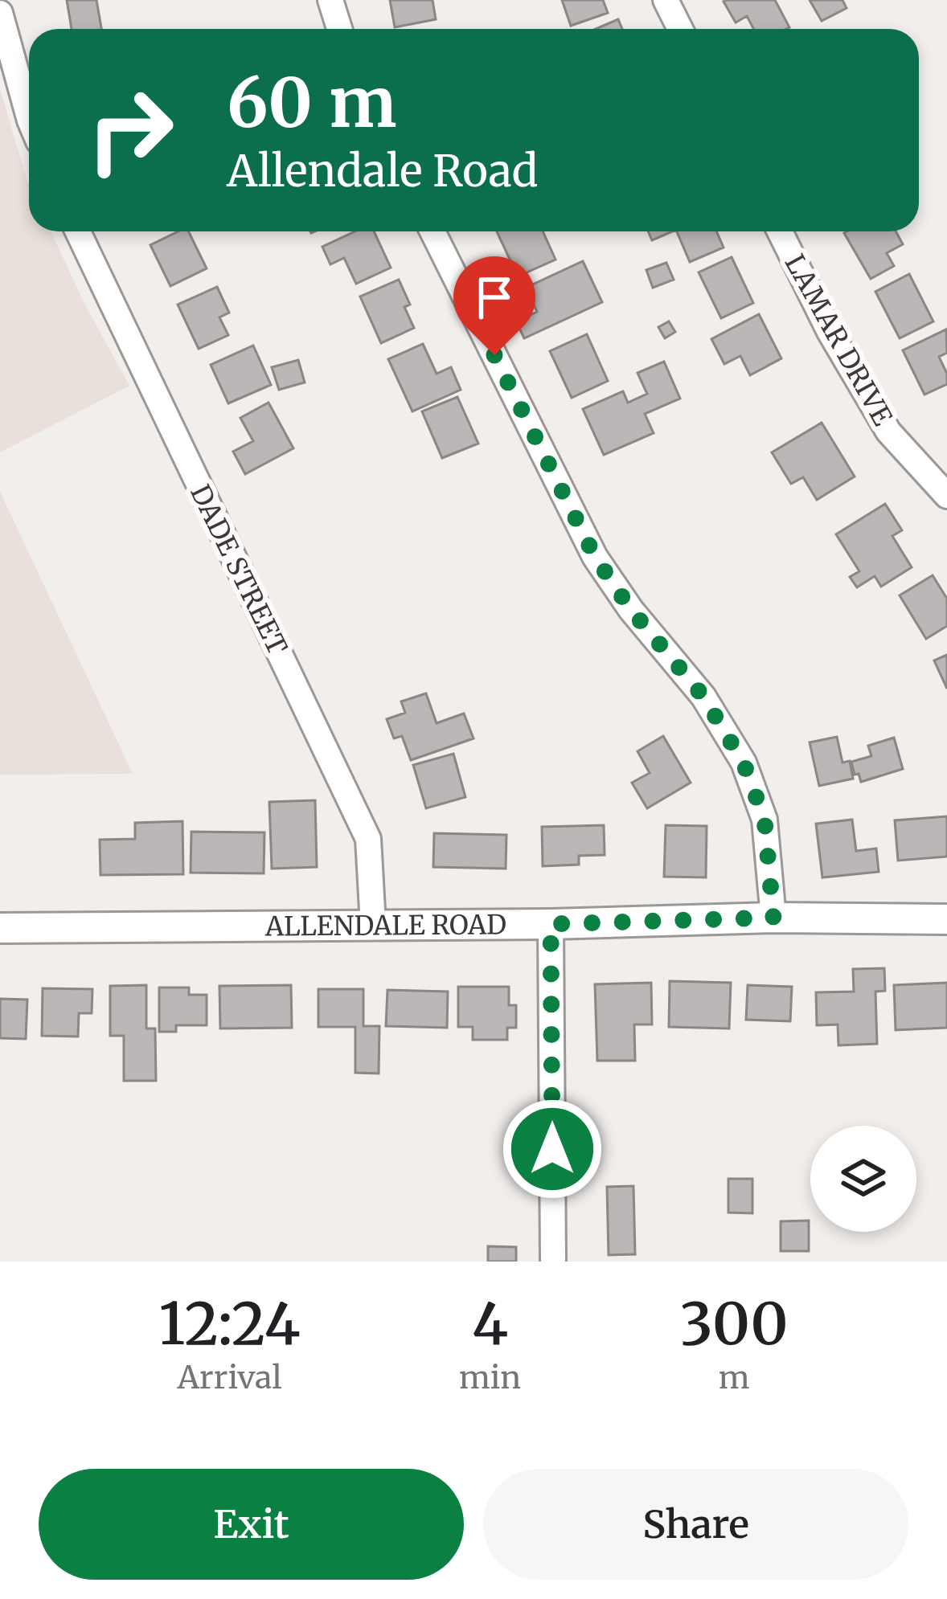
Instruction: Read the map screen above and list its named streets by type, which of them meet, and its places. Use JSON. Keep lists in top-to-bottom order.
{
  "streets": {
    "street": ["LAMAR DRIVE", "DADE STREET", "ALLENDALE ROAD"]
  },
  "crossings": [
    ["DADE STREET", "ALLENDALE ROAD"]
  ],
  "page": {
    "turn": ["60 m", "Allendale Road"],
    "eta": [
      "12:24",
      "Arrival",
      "4",
      "min",
      "300",
      "m"
    ],
    "buttons": ["Exit", "Share"]
  }
}
